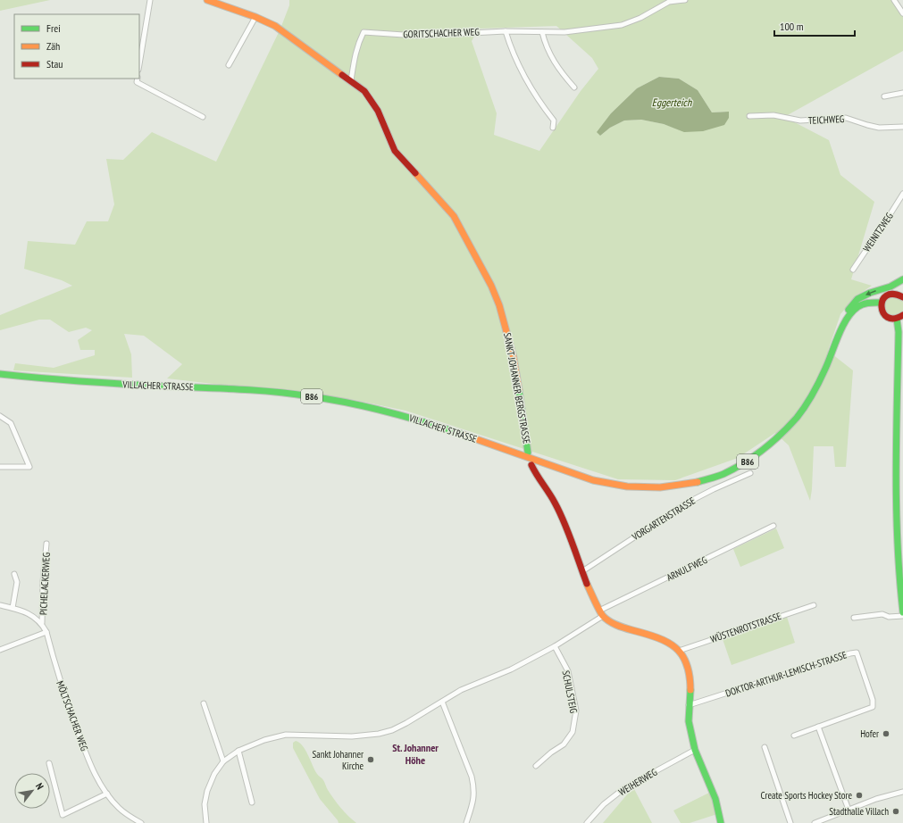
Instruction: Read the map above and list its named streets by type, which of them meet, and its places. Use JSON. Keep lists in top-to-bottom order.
{
  "streets": {
    "main road": ["VILLACHER STRASSE", "SANKT JOHANNER BERGSTRASSE", "B86"],
    "street": [
      "GORITSCHACHER WEG",
      "TEICHWEG",
      "WEINITZWEG",
      "VORGARTENSTRASSE",
      "ARNULFWEG",
      "PICHELACKERWEG",
      "WÜSTENROTSTRASSE",
      "DOKTOR-ARTHUR-LEMISCH-STRASSE",
      "SCHULSTEIG",
      "MÖLTSCHACHER WEG",
      "WEIHERWEG"
    ]
  },
  "crossings": [
    ["GORITSCHACHER WEG", "SANKT JOHANNER BERGSTRASSE"],
    ["VILLACHER STRASSE", "B86"],
    ["ARNULFWEG", "SCHULSTEIG"],
    ["PICHELACKERWEG", "MÖLTSCHACHER WEG"]
  ],
  "districts": ["St. Johanner Höhe"],
  "water": ["Eggerteich"],
  "places": [
    "Hofer",
    "Sankt Johanner Kirche",
    "Create Sports Hockey Store",
    "Stadthalle Villach"
  ],
  "legend": ["Frei", "Zäh", "Stau"],
  "scale_bar": "100 m",
  "north": "top right"
}
